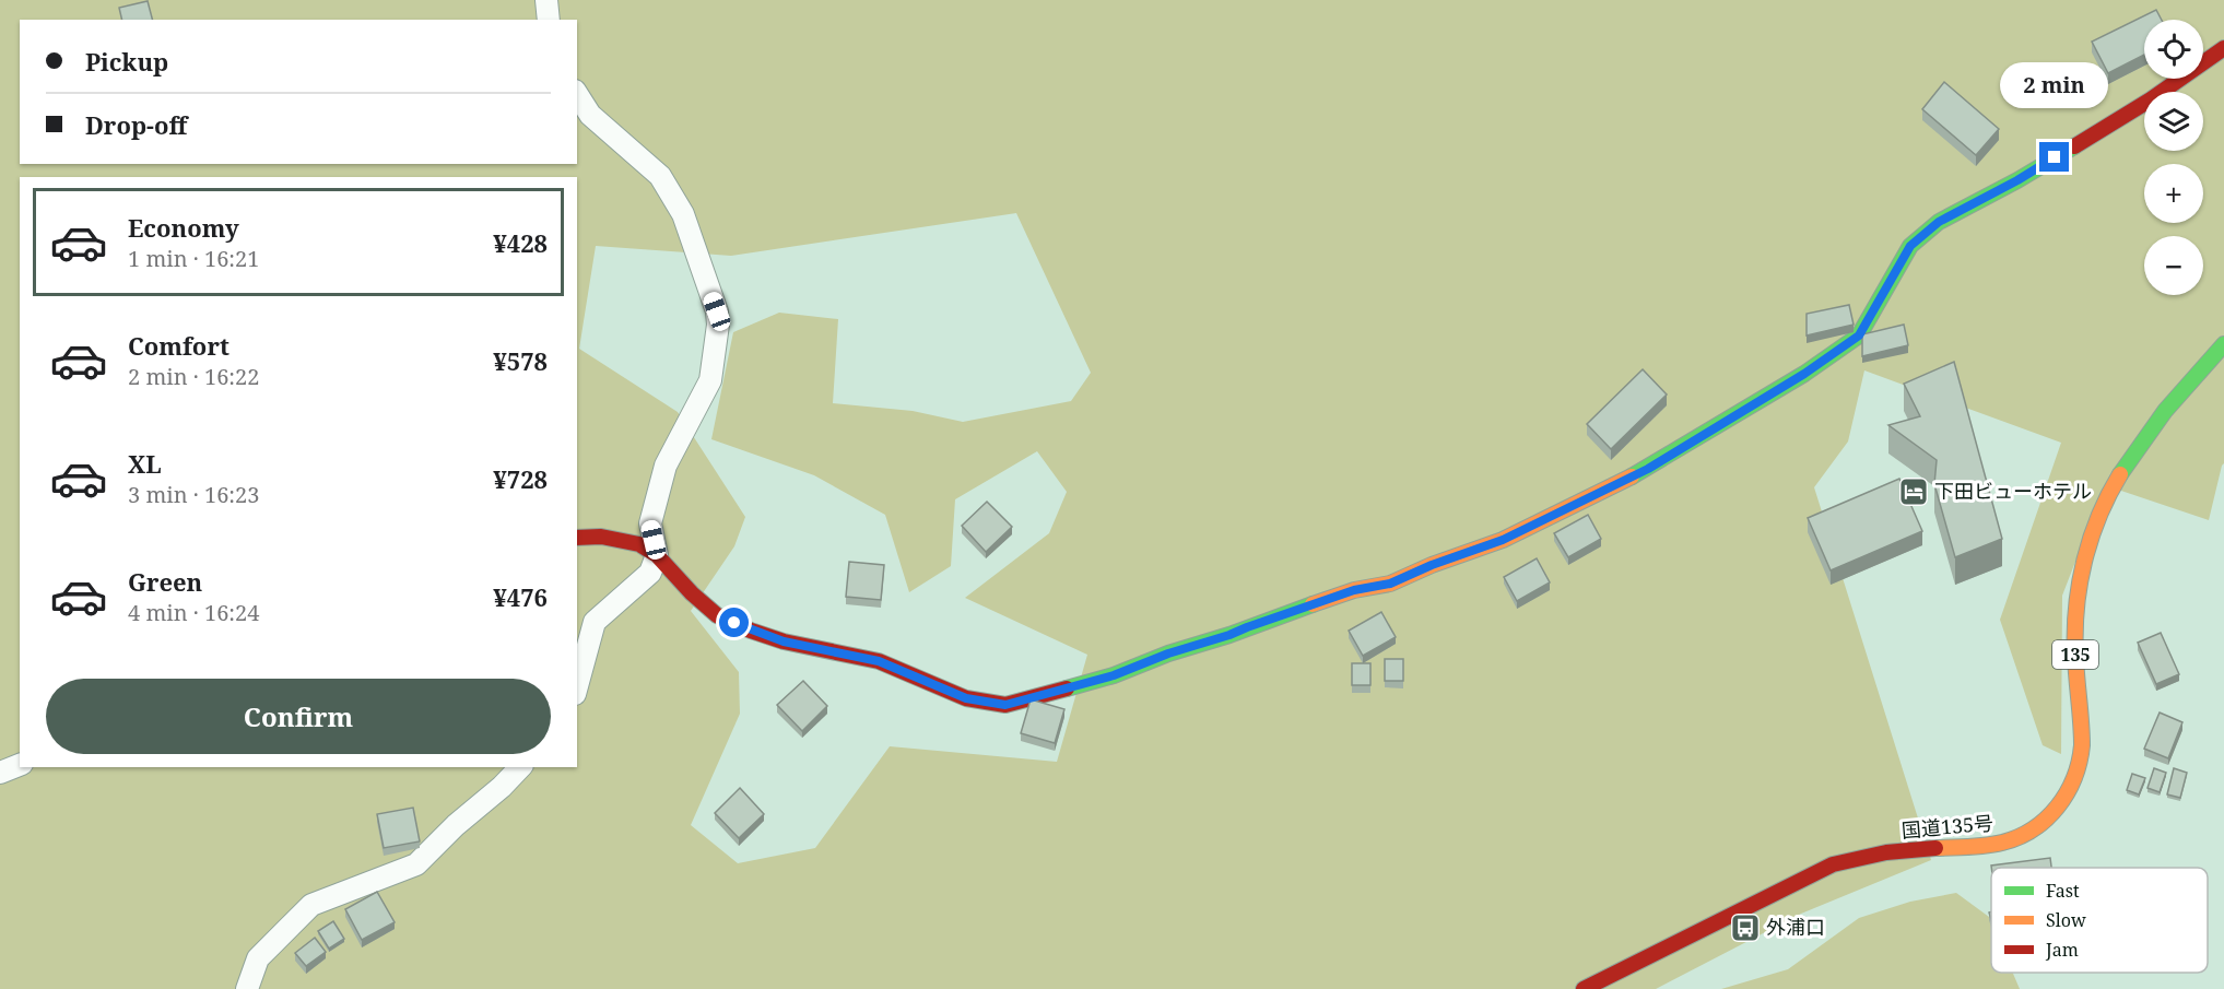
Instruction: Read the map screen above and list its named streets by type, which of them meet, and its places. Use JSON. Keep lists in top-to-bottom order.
{
  "streets": {
    "main road": ["135", "国道135号"]
  },
  "places": {
    "hotel": ["下田ビューホテル"],
    "bus stop": ["外浦口"]
  },
  "legend": ["Fast", "Slow", "Jam"],
  "page": {
    "map_buttons": ["+", "−"],
    "banner": ["Pickup", "Drop-off"],
    "bubble": "2 min",
    "list": [
      {
        "name": "Economy",
        "note": "1 min · 16:21",
        "value": "¥428"
      },
      {
        "name": "Comfort",
        "note": "2 min · 16:22",
        "value": "¥578"
      },
      {
        "name": "XL",
        "note": "3 min · 16:23",
        "value": "¥728"
      },
      {
        "name": "Green",
        "note": "4 min · 16:24",
        "value": "¥476"
      }
    ],
    "buttons": "Confirm"
  }
}
